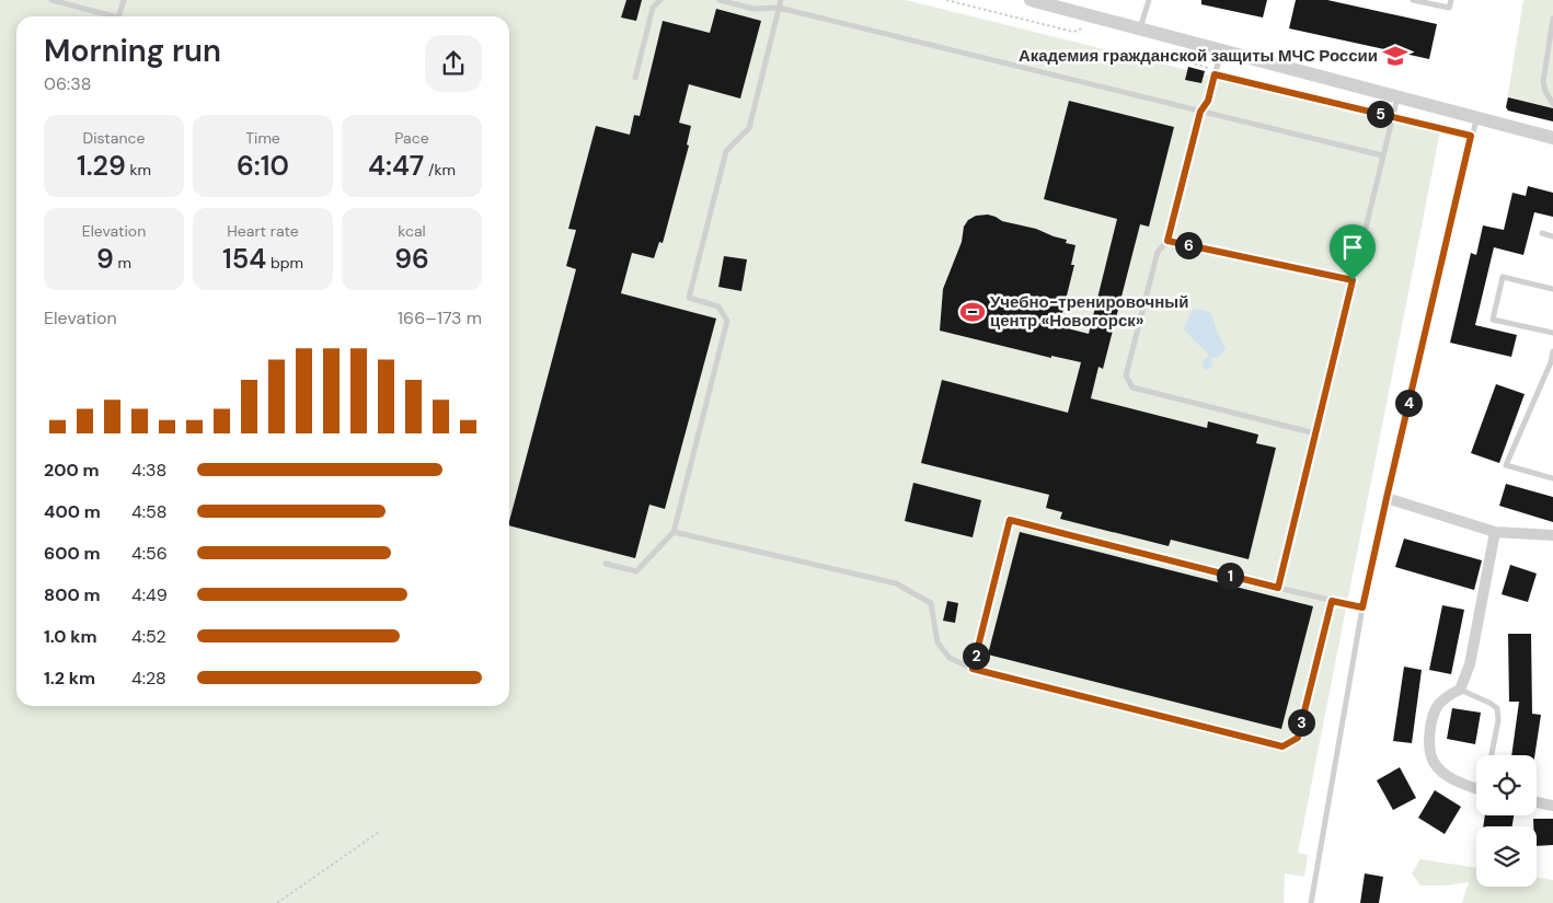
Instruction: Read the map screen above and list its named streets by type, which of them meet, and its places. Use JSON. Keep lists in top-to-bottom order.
{
  "places": {
    "school or university": ["Академия гражданской защиты МЧС России"],
    "sports": ["Учебно-тренировочный центр «Новогорск»"]
  },
  "page": {
    "heading": ["Morning run", "06:38"],
    "pins": [
      "5",
      "6",
      "4",
      "1",
      "2",
      "3"
    ],
    "stats": [
      ["Distance", "1.29 km"],
      ["Time", "6:10"],
      ["Pace", "4:47 /km"],
      ["Elevation", "9 m"],
      ["Heart rate", "154 bpm"],
      ["kcal", "96"]
    ],
    "chart": ["Elevation", "166–173 m"],
    "list": [
      {
        "name": "200 m",
        "note": "4:38"
      },
      {
        "name": "400 m",
        "note": "4:58"
      },
      {
        "name": "600 m",
        "note": "4:56"
      },
      {
        "name": "800 m",
        "note": "4:49"
      },
      {
        "name": "1.0 km",
        "note": "4:52"
      },
      {
        "name": "1.2 km",
        "note": "4:28"
      }
    ]
  }
}
